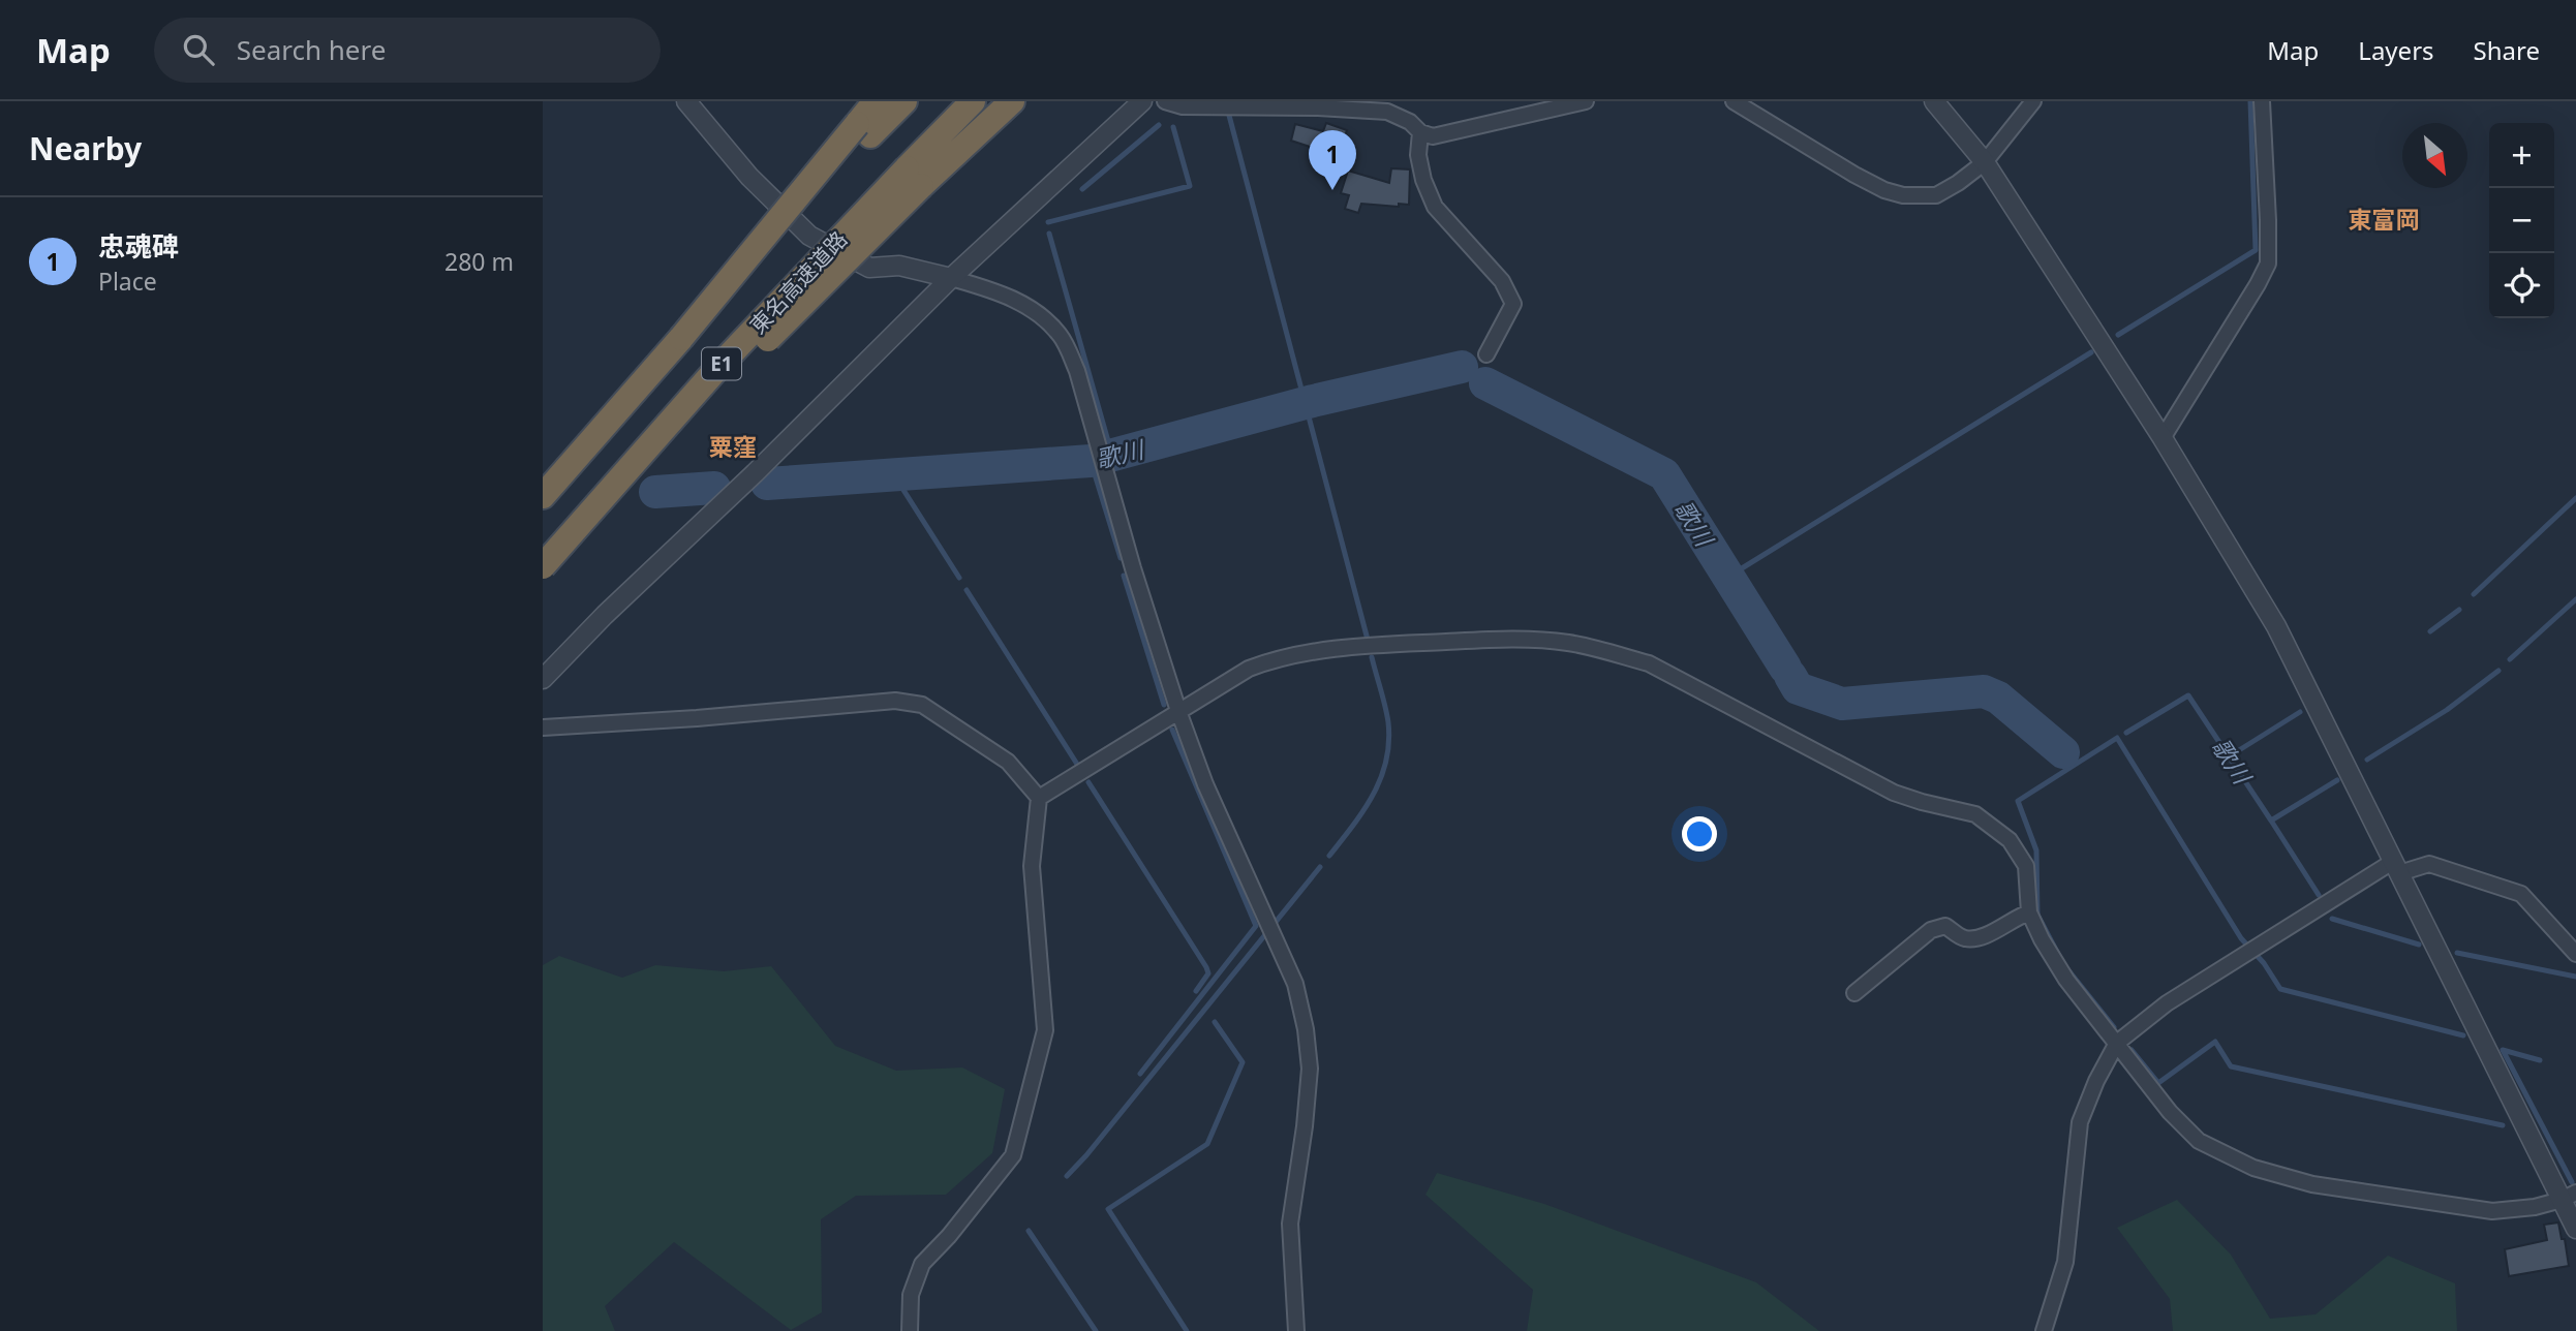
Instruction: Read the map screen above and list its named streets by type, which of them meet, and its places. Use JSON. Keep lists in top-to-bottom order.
{
  "streets": {
    "highway": ["東名高速道路", "E1"]
  },
  "districts": ["東富岡", "粟窪"],
  "water": ["歌川"],
  "north": "bottom right",
  "page": {
    "header": "Map",
    "search": "Search here",
    "nav": ["Map", "Layers", "Share"],
    "heading": "Nearby",
    "map_buttons": ["+", "−"],
    "pins": "1",
    "list": [
      {
        "mark": "1",
        "name": "忠魂碑",
        "note": "Place",
        "value": "280 m"
      }
    ]
  }
}
